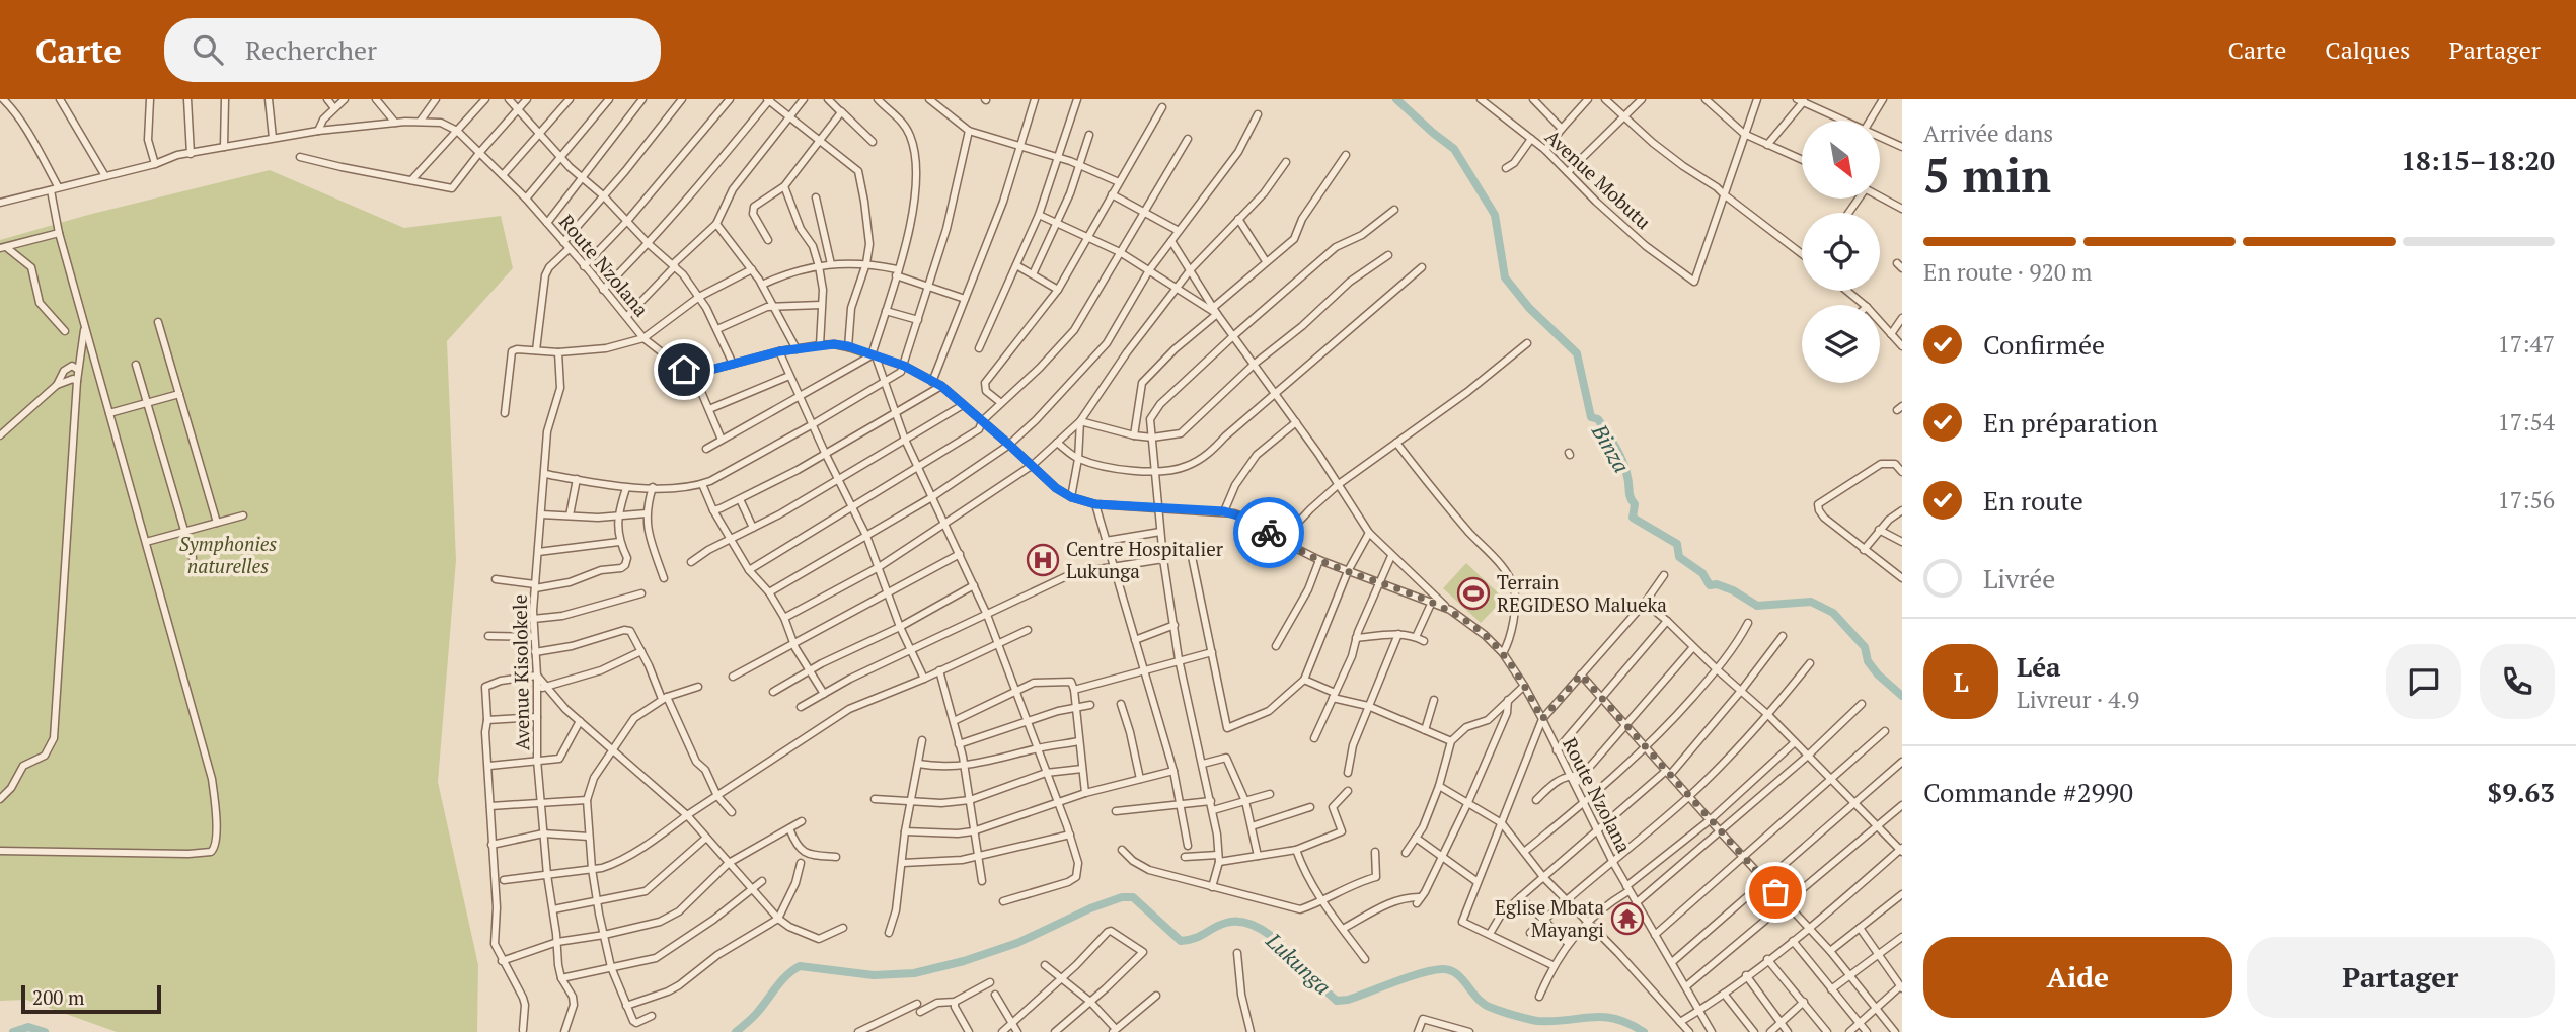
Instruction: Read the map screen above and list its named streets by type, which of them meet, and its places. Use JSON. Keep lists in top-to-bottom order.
{
  "streets": {
    "street": ["Avenue Mobutu", "Route Nzolana", "Avenue Kisolokele"]
  },
  "water": ["Binza", "Lukunga"],
  "parks": ["Symphonies naturelles"],
  "places": {
    "hospital": ["Centre Hospitalier Lukunga"],
    "sports": ["Terrain REGIDESO Malueka"],
    "temple": ["Eglise Mbata Mayangi"]
  },
  "scale_bar": "200 m",
  "north": "bottom right",
  "page": {
    "header": "Carte",
    "search": "Rechercher",
    "nav": ["Carte", "Calques", "Partager"],
    "heading": ["5 min", "Arrivée dans", "18:15–18:20"],
    "panel": [
      "Léa",
      "Livreur · 4.9",
      "Commande #2990",
      "$9.63"
    ],
    "bar": "En route · 920 m",
    "list": [
      ["Confirmée", "17:47"],
      ["En préparation", "17:54"],
      ["En route", "17:56"],
      "Livrée"
    ],
    "round": "L",
    "buttons": ["Aide", "Partager"],
    "scale": "200 m"
  }
}
